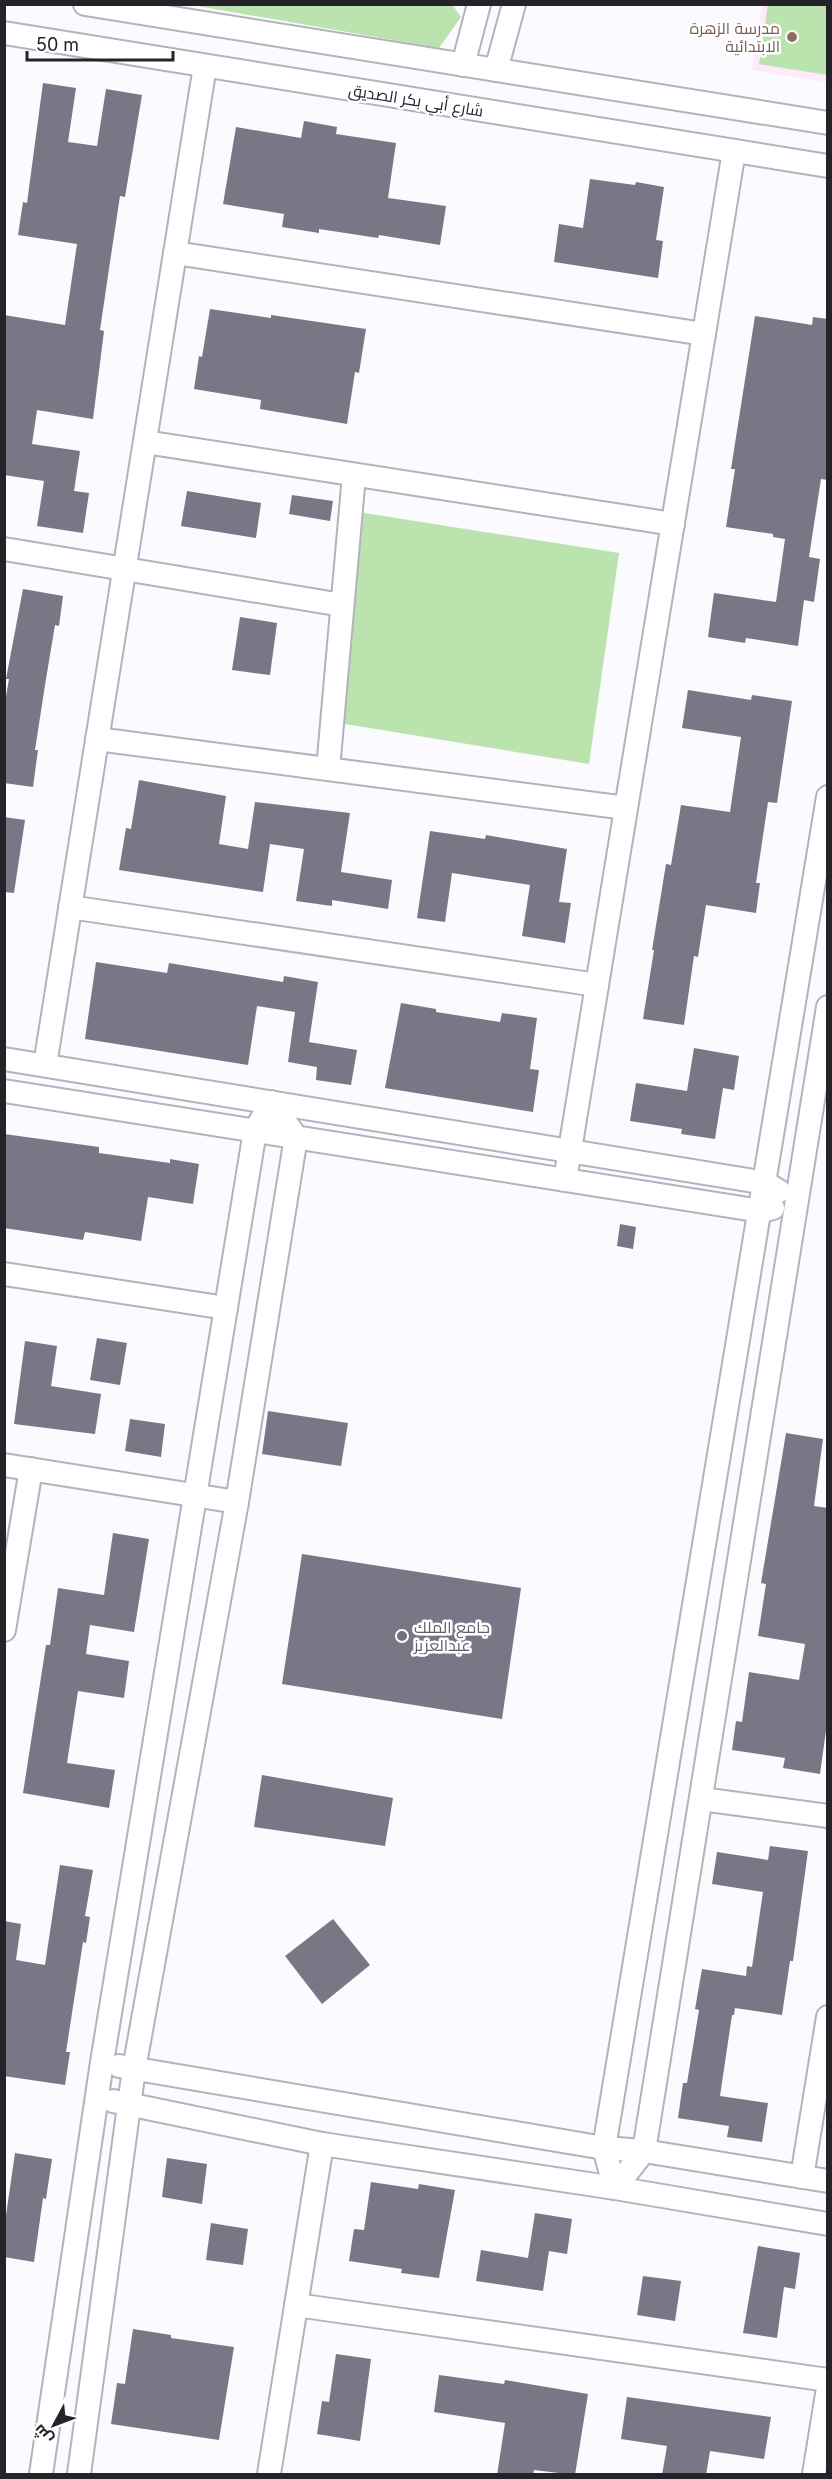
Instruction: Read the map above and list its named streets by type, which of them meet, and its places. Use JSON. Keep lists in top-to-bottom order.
{
  "streets": {
    "street": ["شارع أبي بكر الصديق"]
  },
  "places": ["مدرسة الزهرة الابتدائية", "جامع الملك عبدالعزيز"],
  "scale_bar": "50 m",
  "north": "bottom left"
}
